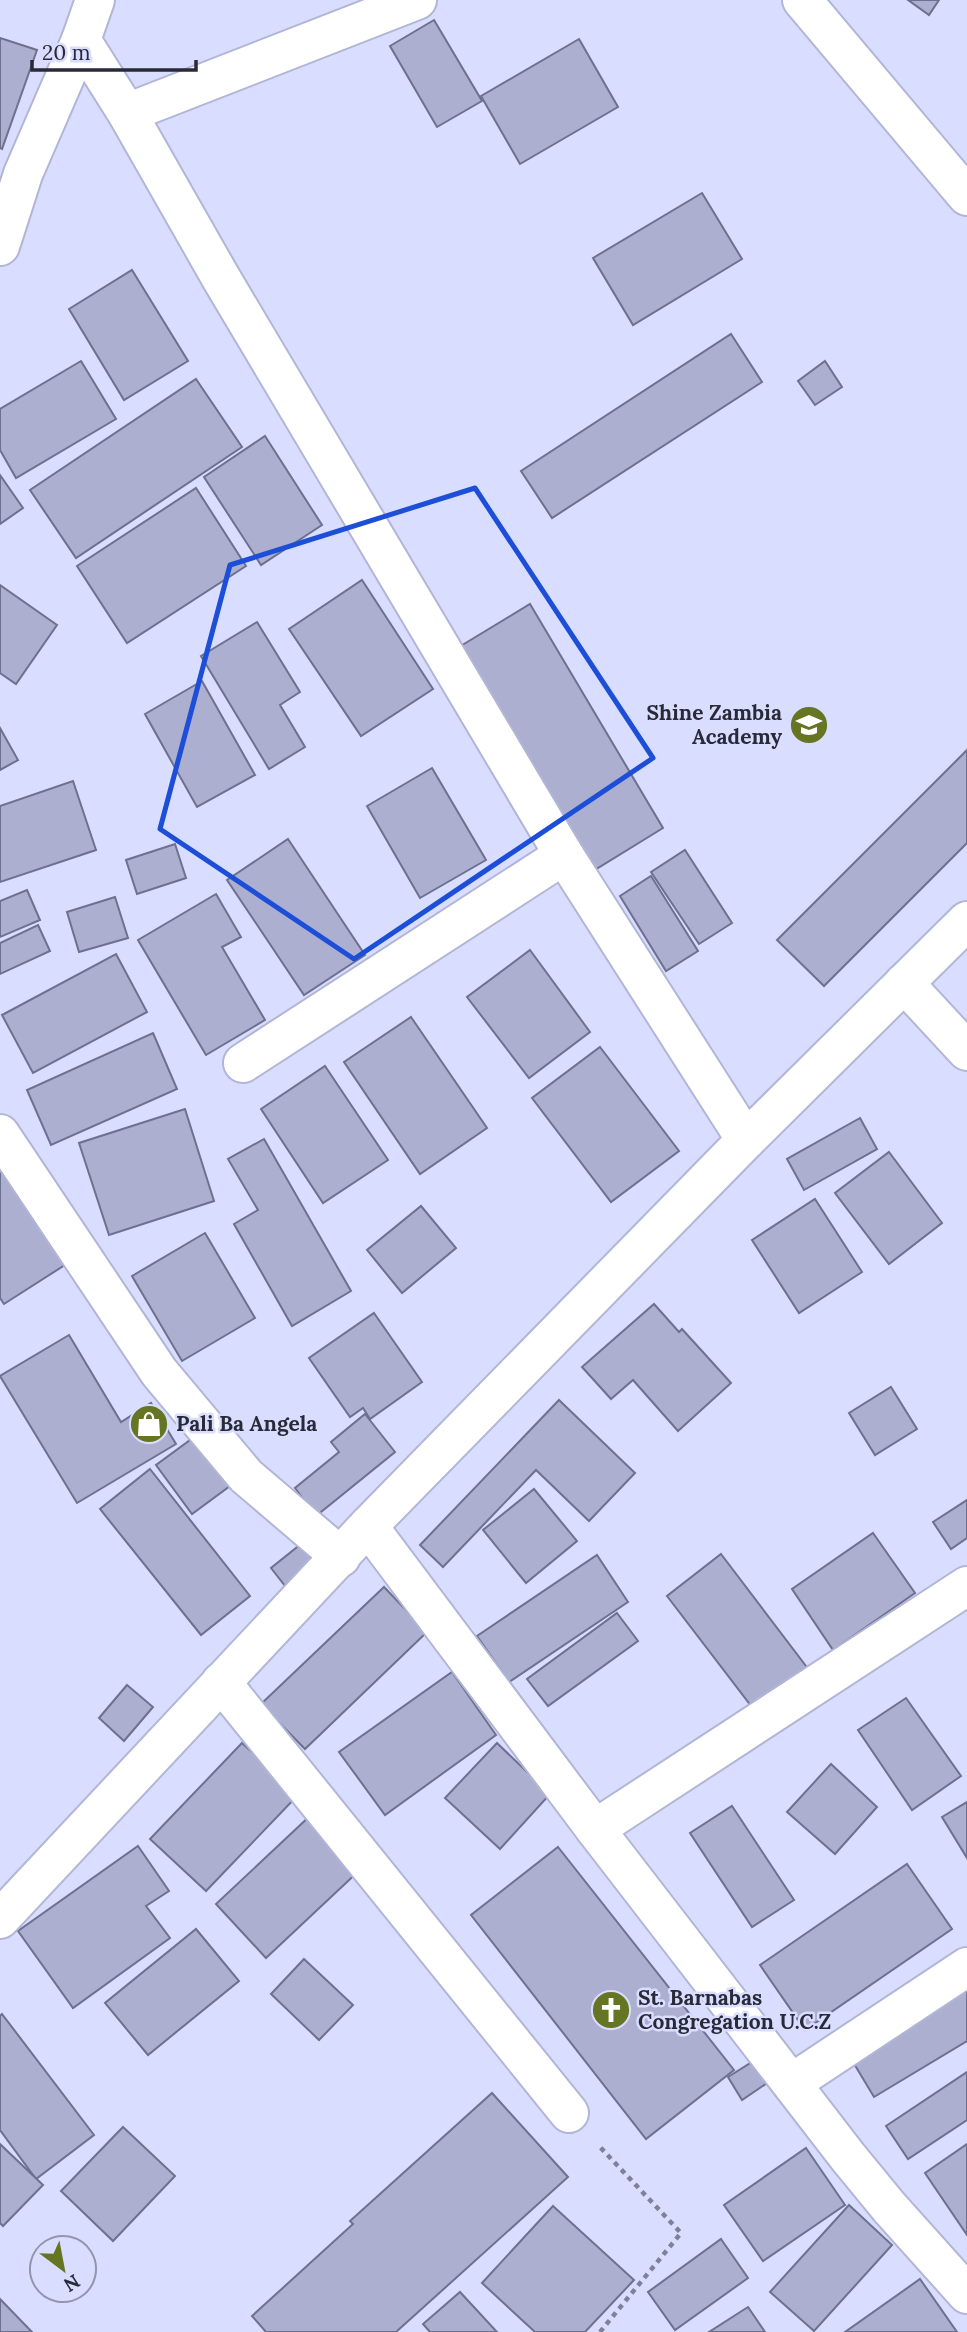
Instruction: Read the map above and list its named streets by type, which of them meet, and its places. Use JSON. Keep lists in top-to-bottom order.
{
  "places": {
    "school or university": ["Shine Zambia Academy"],
    "shop": ["Pali Ba Angela"],
    "church": ["St. Barnabas Congregation U.C.Z"]
  },
  "scale_bar": "20 m",
  "north": "bottom right"
}
